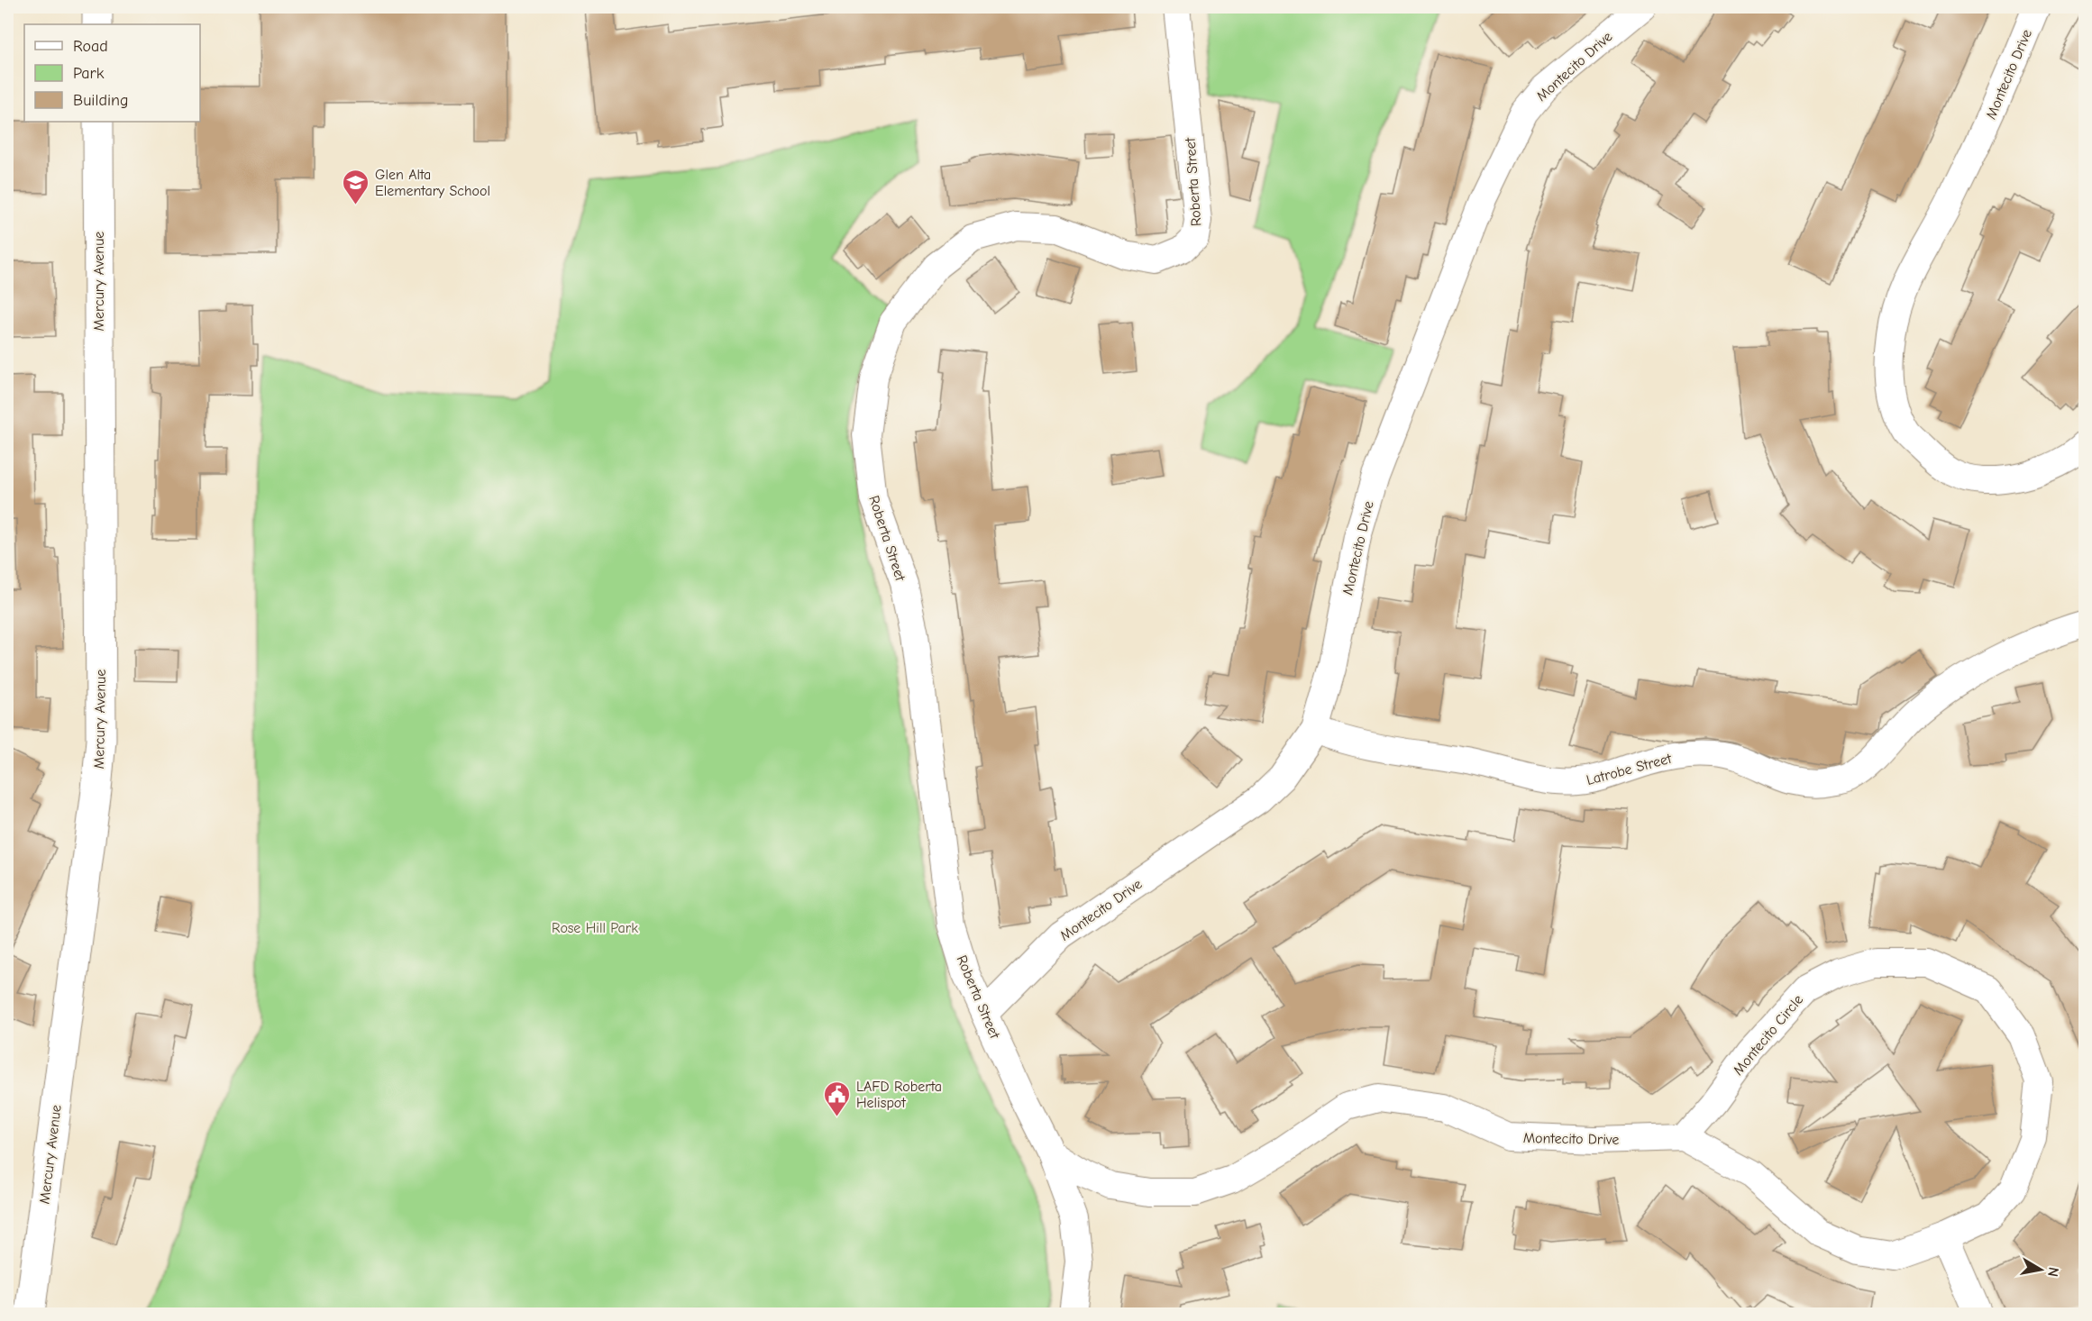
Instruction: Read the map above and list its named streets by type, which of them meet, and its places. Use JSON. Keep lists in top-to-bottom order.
{
  "streets": {
    "street": [
      "Montecito Drive",
      "Roberta Street",
      "Mercury Avenue",
      "Latrobe Street",
      "Montecito Circle"
    ]
  },
  "crossings": [
    ["Montecito Drive", "Roberta Street"],
    ["Montecito Drive", "Latrobe Street"],
    ["Montecito Drive", "Montecito Circle"]
  ],
  "parks": ["Rose Hill Park"],
  "places": {
    "school or university": ["Glen Alta Elementary School"],
    "public building": ["LAFD Roberta Helispot"]
  },
  "legend": ["Road", "Park", "Building"],
  "north": "right"
}
